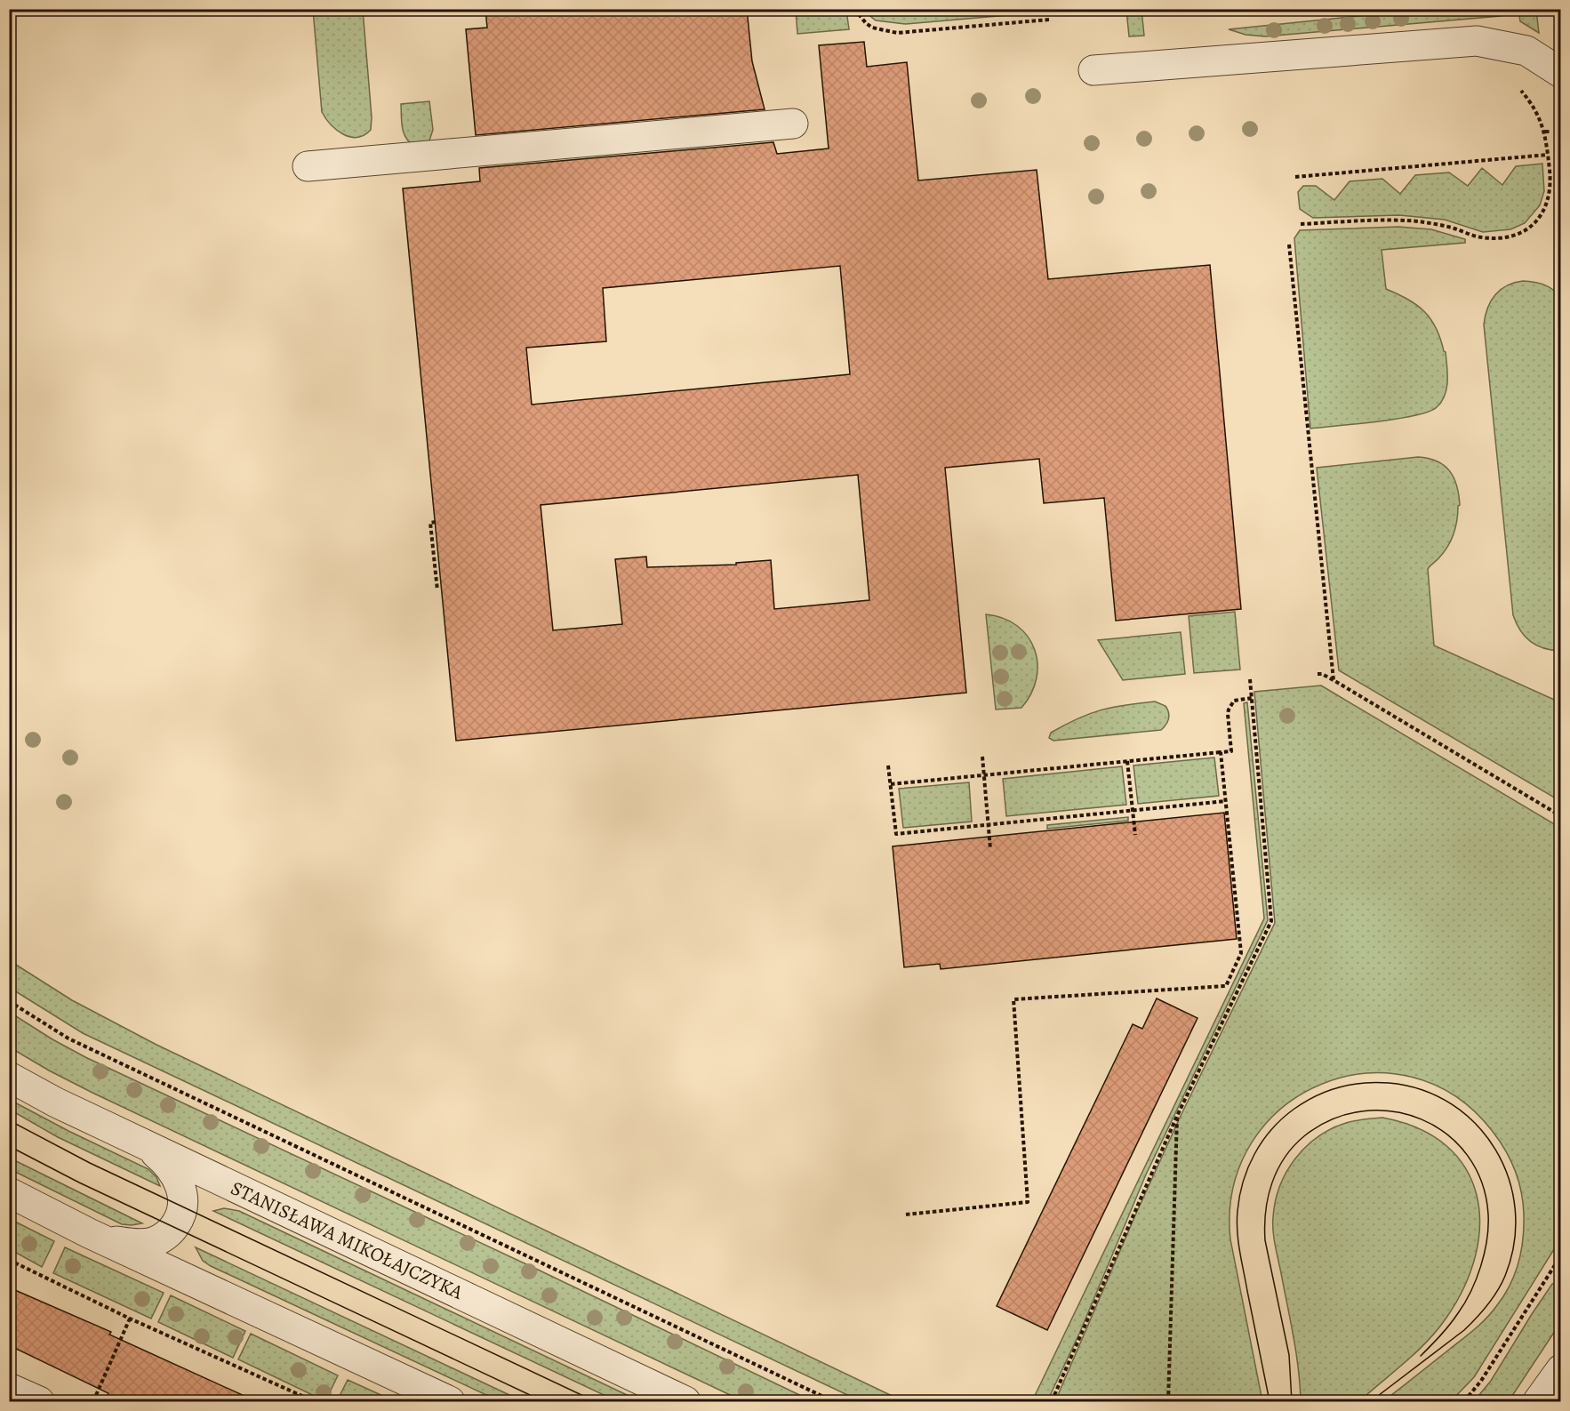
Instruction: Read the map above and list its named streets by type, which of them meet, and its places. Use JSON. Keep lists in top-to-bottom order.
{
  "streets": {
    "street": ["STANISŁAWA MIKOŁAJCZYKA"]
  }
}
